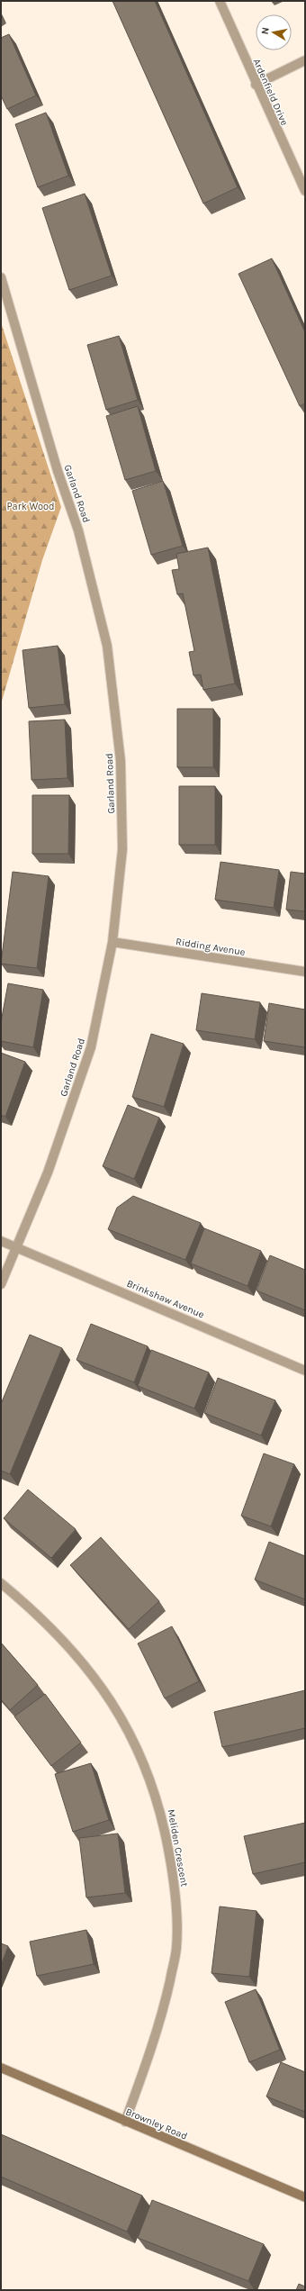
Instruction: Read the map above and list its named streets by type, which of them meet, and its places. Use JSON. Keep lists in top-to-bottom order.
{
  "streets": {
    "street": [
      "Ardenfield Drive",
      "Garland Road",
      "Ridding Avenue",
      "Brinkshaw Avenue",
      "Meliden Crescent",
      "Brownley Road"
    ]
  },
  "crossings": [
    ["Garland Road", "Ridding Avenue"],
    ["Garland Road", "Brinkshaw Avenue"],
    ["Meliden Crescent", "Brownley Road"]
  ],
  "parks": ["Park Wood"],
  "north": "left"
}
